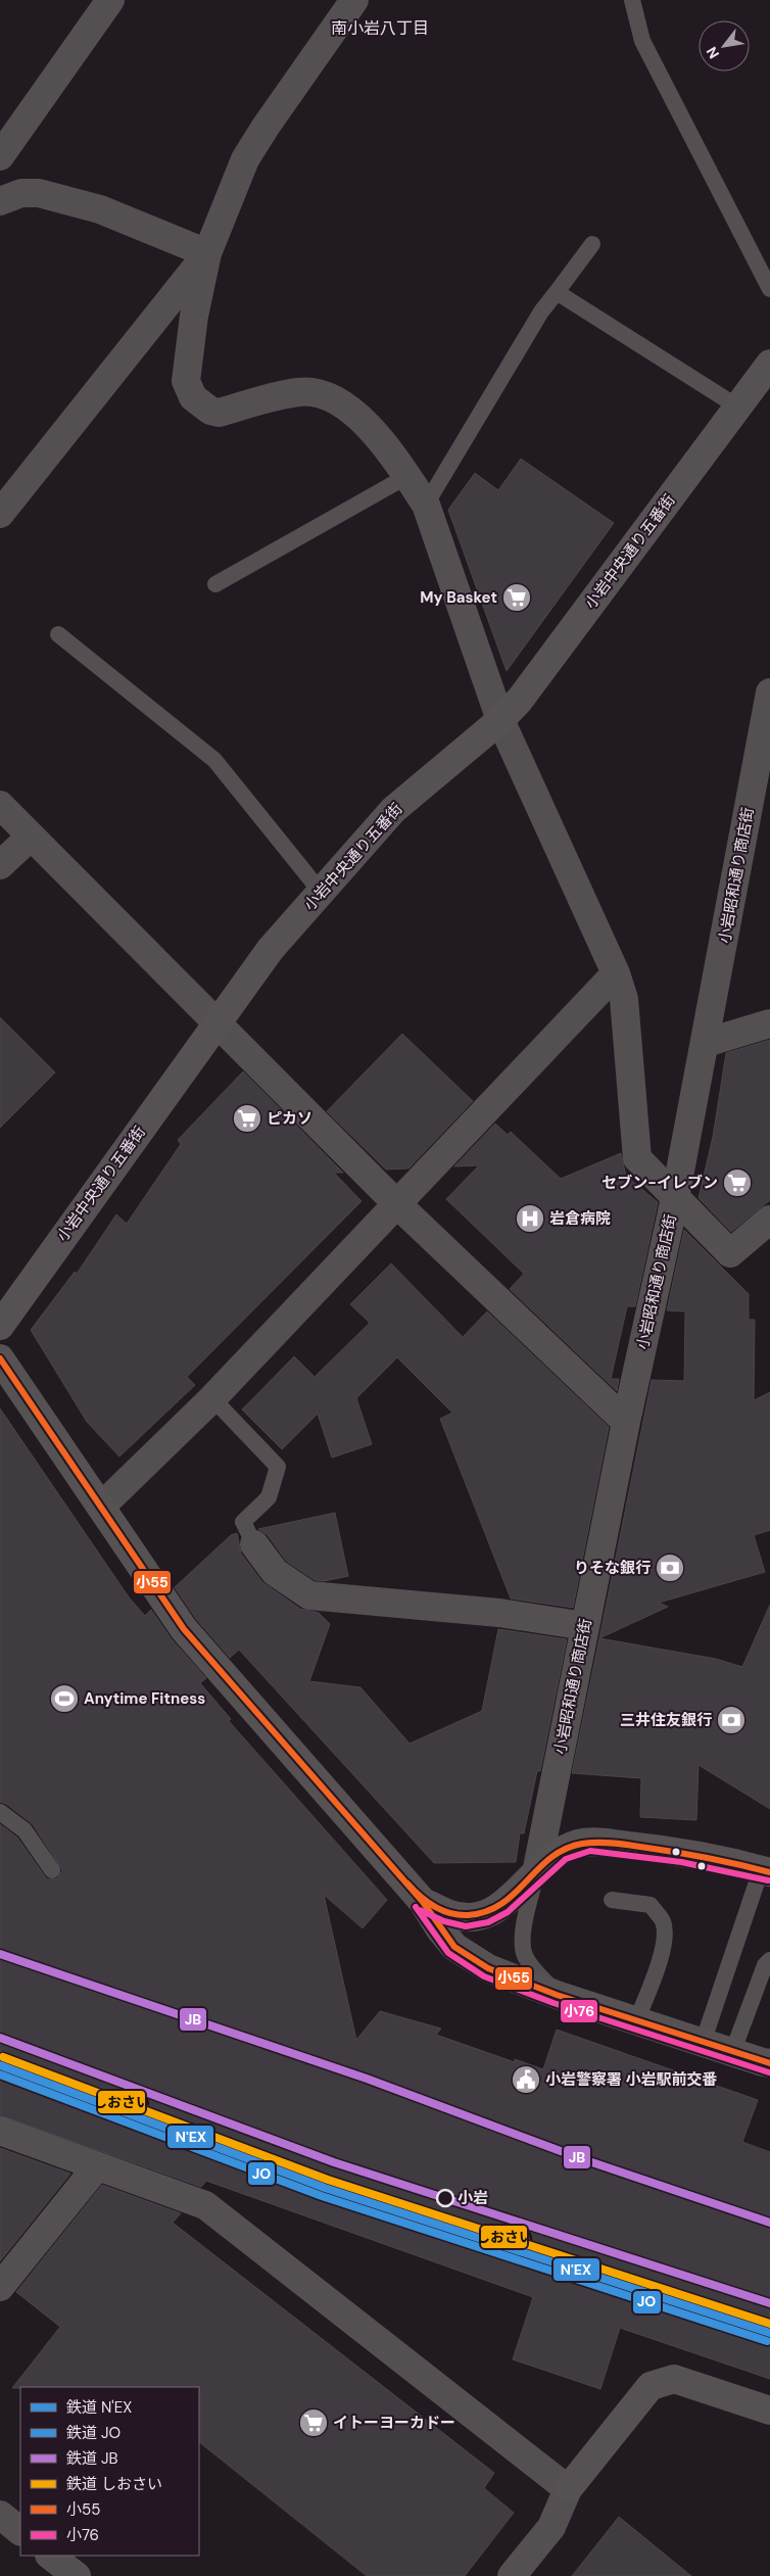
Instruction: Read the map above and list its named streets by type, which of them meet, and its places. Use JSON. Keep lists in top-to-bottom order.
{
  "streets": {
    "street": ["小岩中央通り五番街", "小岩昭和通り商店街"]
  },
  "districts": ["南小岩八丁目"],
  "places": {
    "supermarket": [
      "My Basket",
      "ピカソ",
      "セブン-イレブン",
      "イトーヨーカドー"
    ],
    "hospital": ["岩倉病院"],
    "bank": ["りそな銀行", "三井住友銀行"],
    "sports": ["Anytime Fitness"],
    "public building": ["小岩警察署 小岩駅前交番"],
    "other": ["小岩"]
  },
  "lines": [
    "transit line 小55",
    "transit line 小76",
    "rail line JB",
    "rail line しおさい",
    "rail line N'EX",
    "rail line JO"
  ],
  "legend": [
    "鉄道 N'EX",
    "鉄道 JO",
    "鉄道 JB",
    "鉄道 しおさい",
    "小55",
    "小76"
  ],
  "north": "bottom left"
}
